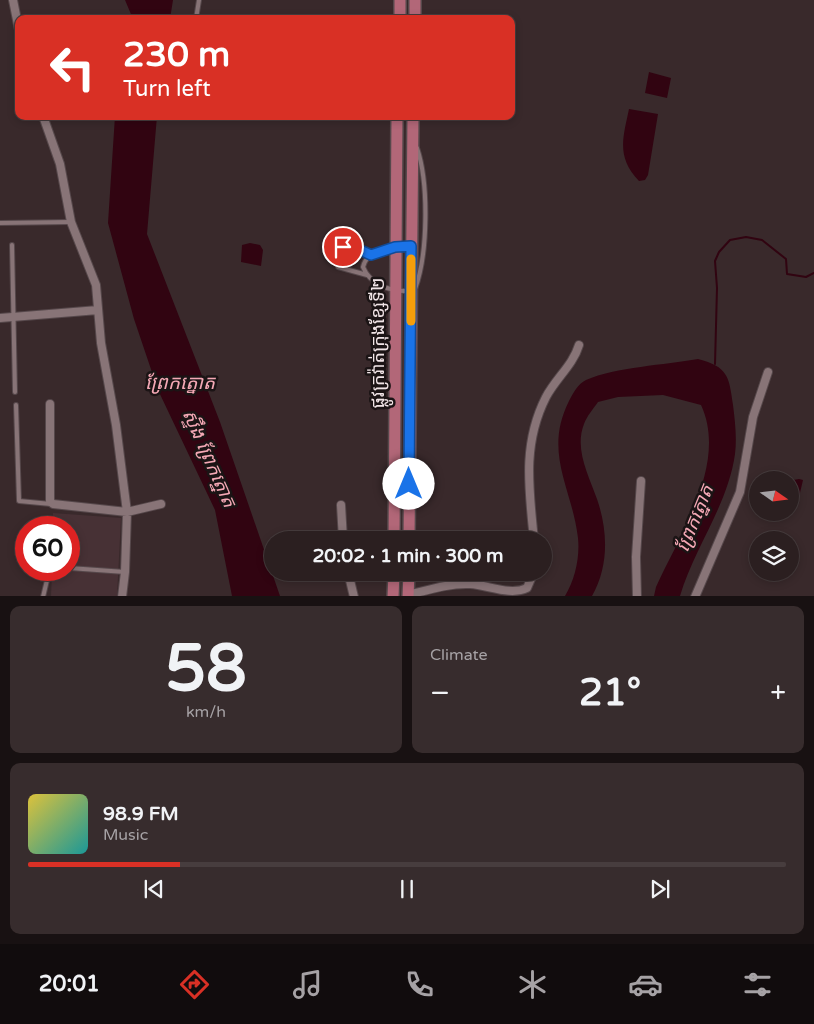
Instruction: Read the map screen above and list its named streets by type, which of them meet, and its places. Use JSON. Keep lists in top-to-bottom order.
{
  "streets": {
    "main road": ["ផ្លូវក្រវ៉ាត់ក្រុងខ្សែទី២"]
  },
  "water": ["ព្រែកត្នោត", "ស្ទឹង ព្រែកត្នោត"],
  "north": "right",
  "page": {
    "turn": ["230 m", "Turn left"],
    "limit": "60",
    "trip": "20:02 · 1 min · 300 m",
    "tile": [
      ["58", "km/h"],
      "Climate"
    ],
    "heat": ["−", "21°", "+"],
    "song": ["98.9 FM", "Music"],
    "tabs": "20:01"
  }
}
